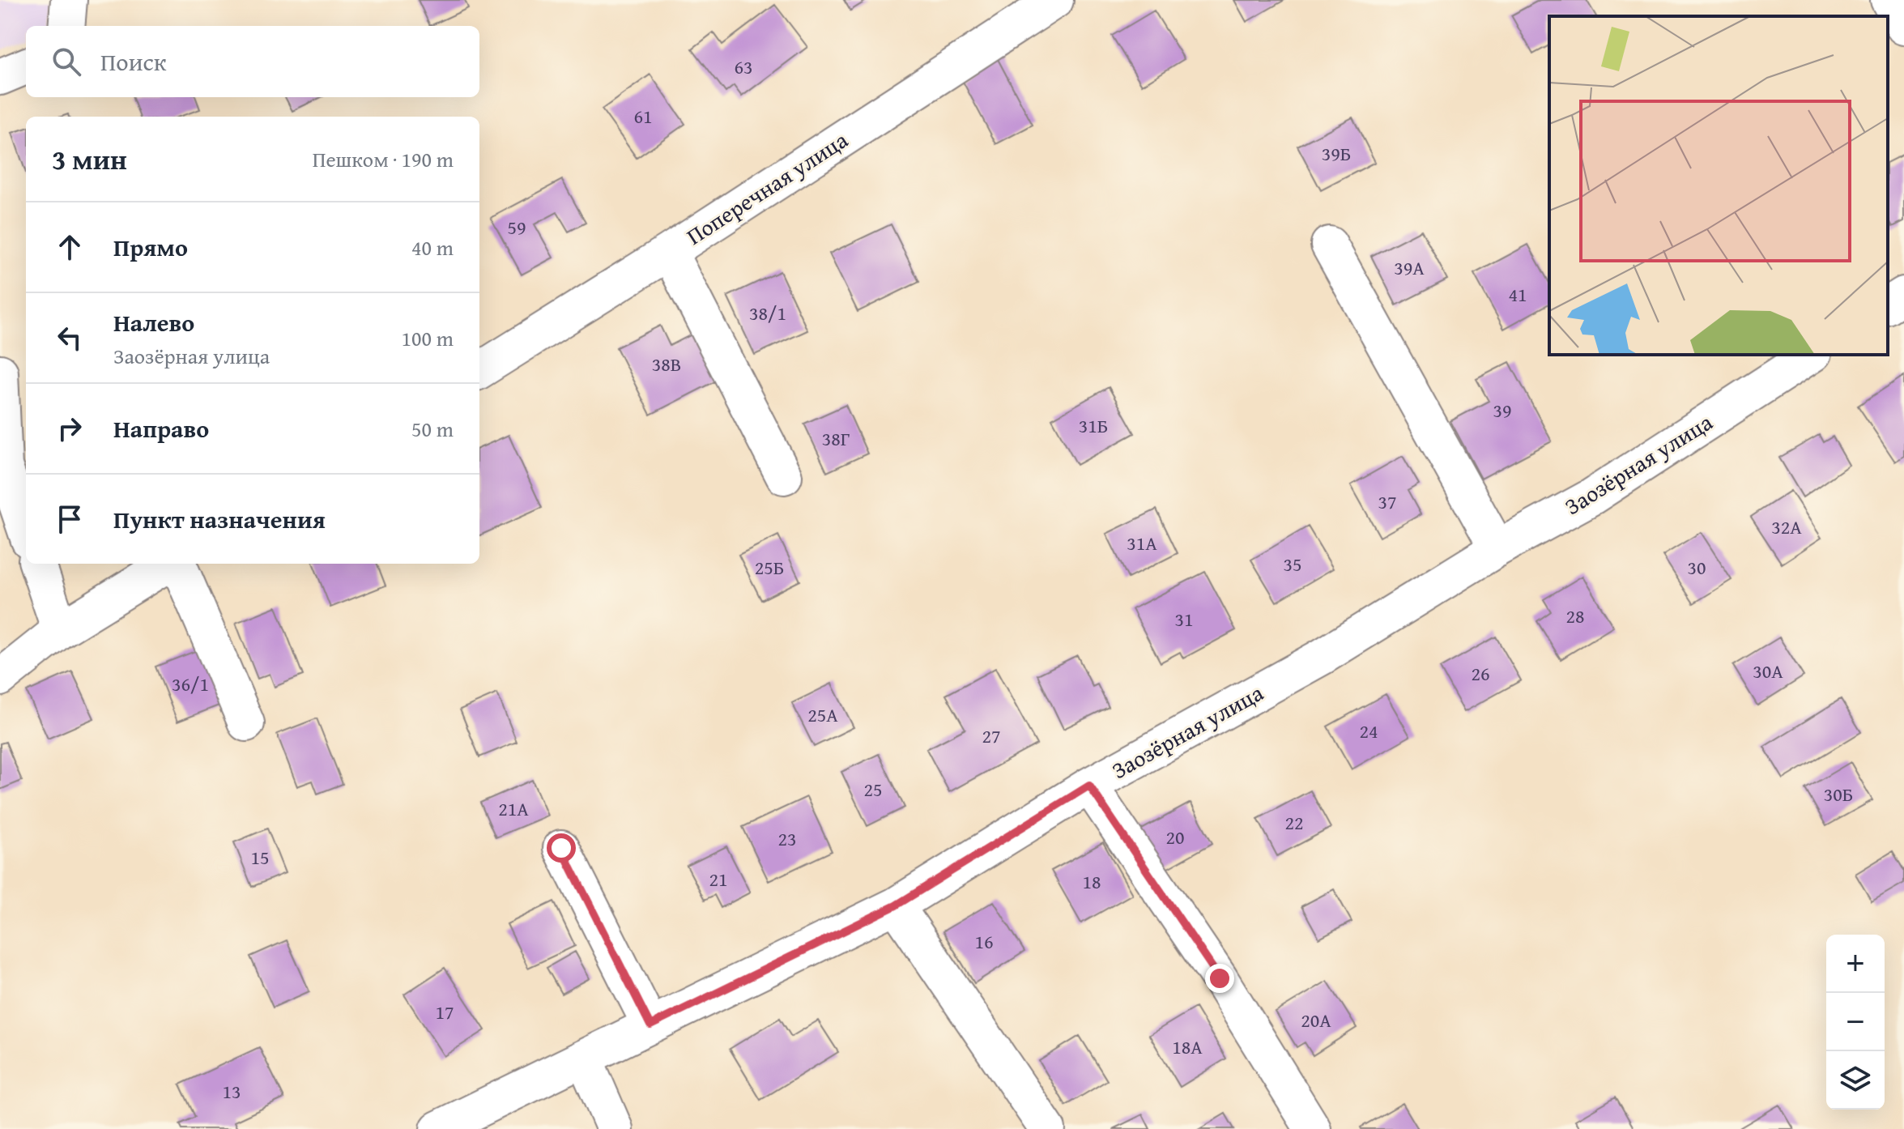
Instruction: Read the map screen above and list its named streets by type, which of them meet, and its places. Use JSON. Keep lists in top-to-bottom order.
{
  "streets": {
    "street": ["Поперечная улица", "Заозёрная улица"]
  },
  "house_numbers": [
    "63",
    "61",
    "39Б",
    "59",
    "39А",
    "41",
    "38/1",
    "38В",
    "39",
    "31Б",
    "38Г",
    "37",
    "32А",
    "31А",
    "35",
    "25Б",
    "30",
    "28",
    "31",
    "30А",
    "26",
    "36/1",
    "25А",
    "24",
    "27",
    "25",
    "30Б",
    "21А",
    "22",
    "20",
    "23",
    "15",
    "21",
    "18",
    "16",
    "17",
    "20А",
    "18А",
    "13"
  ],
  "page": {
    "search": "Поиск",
    "heading": ["3 мин", "Пешком · 190 m"],
    "list": [
      ["Прямо", "40 m"],
      ["Налево", "Заозёрная улица", "100 m"],
      ["Направо", "50 m"],
      "Пункт назначения"
    ],
    "map_buttons": ["+", "−"]
  }
}
